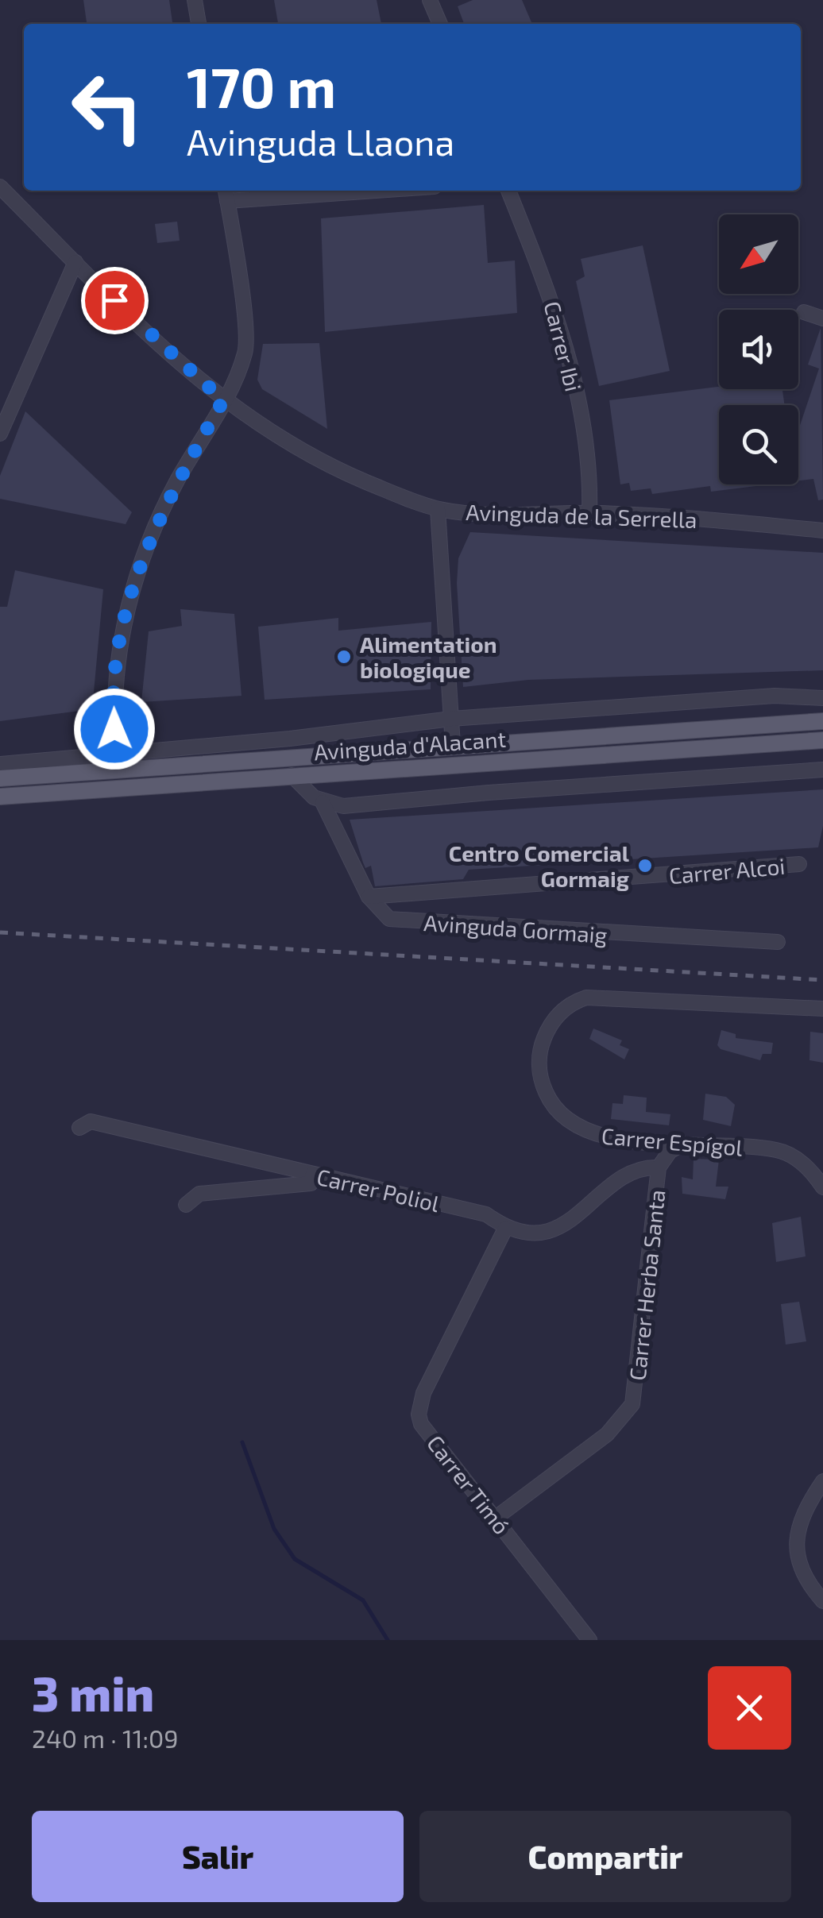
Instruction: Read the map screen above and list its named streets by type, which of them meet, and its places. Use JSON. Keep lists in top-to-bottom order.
{
  "streets": {
    "main road": ["Avinguda d'Alacant"],
    "street": [
      "Carrer Ibi",
      "Avinguda de la Serrella",
      "Carrer Alcoi",
      "Avinguda Gormaig",
      "Carrer Espígol",
      "Carrer Poliol",
      "Carrer Herba Santa",
      "Carrer Timó"
    ]
  },
  "crossings": [
    ["Carrer Ibi", "Avinguda de la Serrella"],
    ["Carrer Alcoi", "Avinguda Gormaig"],
    ["Carrer Espígol", "Carrer Herba Santa"],
    ["Carrer Poliol", "Carrer Herba Santa"],
    ["Carrer Poliol", "Carrer Timó"],
    ["Carrer Herba Santa", "Carrer Timó"]
  ],
  "places": ["Alimentation biologique", "Centro Comercial Gormaig"],
  "north": "bottom left",
  "page": {
    "turn": ["170 m", "Avinguda Llaona"],
    "heading": ["3 min", "240 m · 11:09"],
    "buttons": ["Salir", "Compartir"]
  }
}
